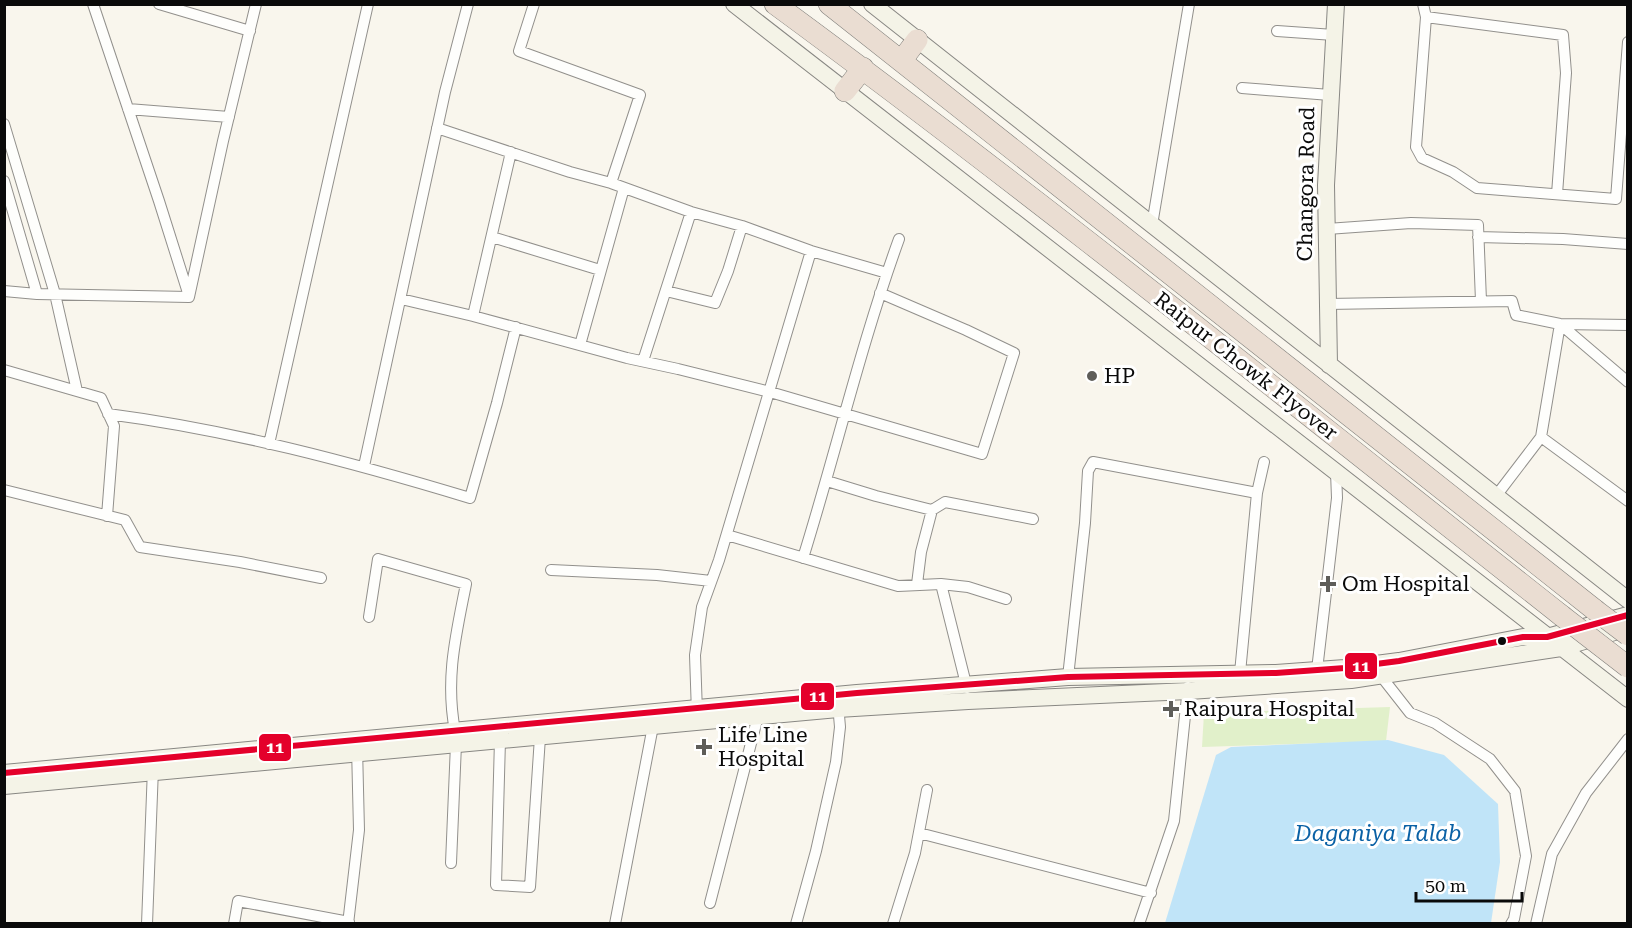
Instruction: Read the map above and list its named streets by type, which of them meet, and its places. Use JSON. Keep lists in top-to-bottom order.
{
  "streets": {
    "highway": ["Raipur Chowk Flyover"],
    "street": ["Changora Road"]
  },
  "water": ["Daganiya Talab"],
  "places": {
    "other": ["HP"],
    "health": ["Om Hospital", "Raipura Hospital", "Life Line Hospital"]
  },
  "lines": ["transit line 11"],
  "scale_bar": "50 m"
}
